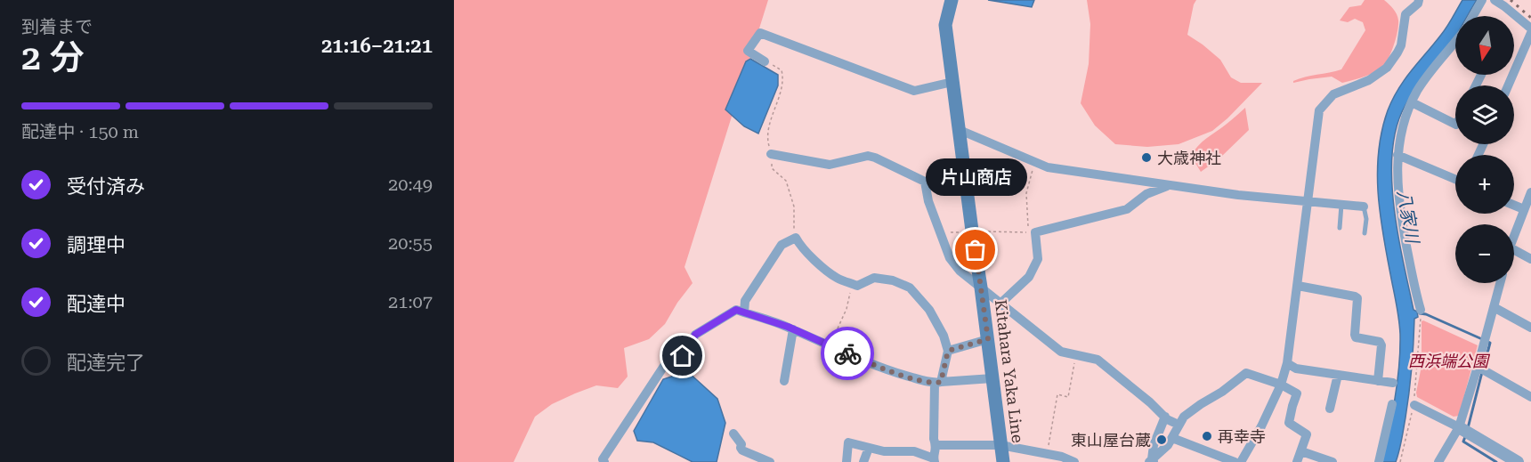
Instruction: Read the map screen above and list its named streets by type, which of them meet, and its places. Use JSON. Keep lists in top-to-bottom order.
{
  "streets": {
    "main road": ["Kitahara Yaka Line"]
  },
  "water": ["八家川"],
  "parks": ["西浜端公園"],
  "places": [
    "大歳神社",
    "片山商店",
    "再幸寺",
    "東山屋台蔵"
  ],
  "north": "bottom",
  "page": {
    "heading": ["2 分", "到着まで", "21:16–21:21"],
    "map_buttons": ["+", "−"],
    "bar": "配達中 · 150 m",
    "list": [
      ["受付済み", "20:49"],
      ["調理中", "20:55"],
      ["配達中", "21:07"],
      "配達完了"
    ],
    "bubble": "片山商店"
  }
}
